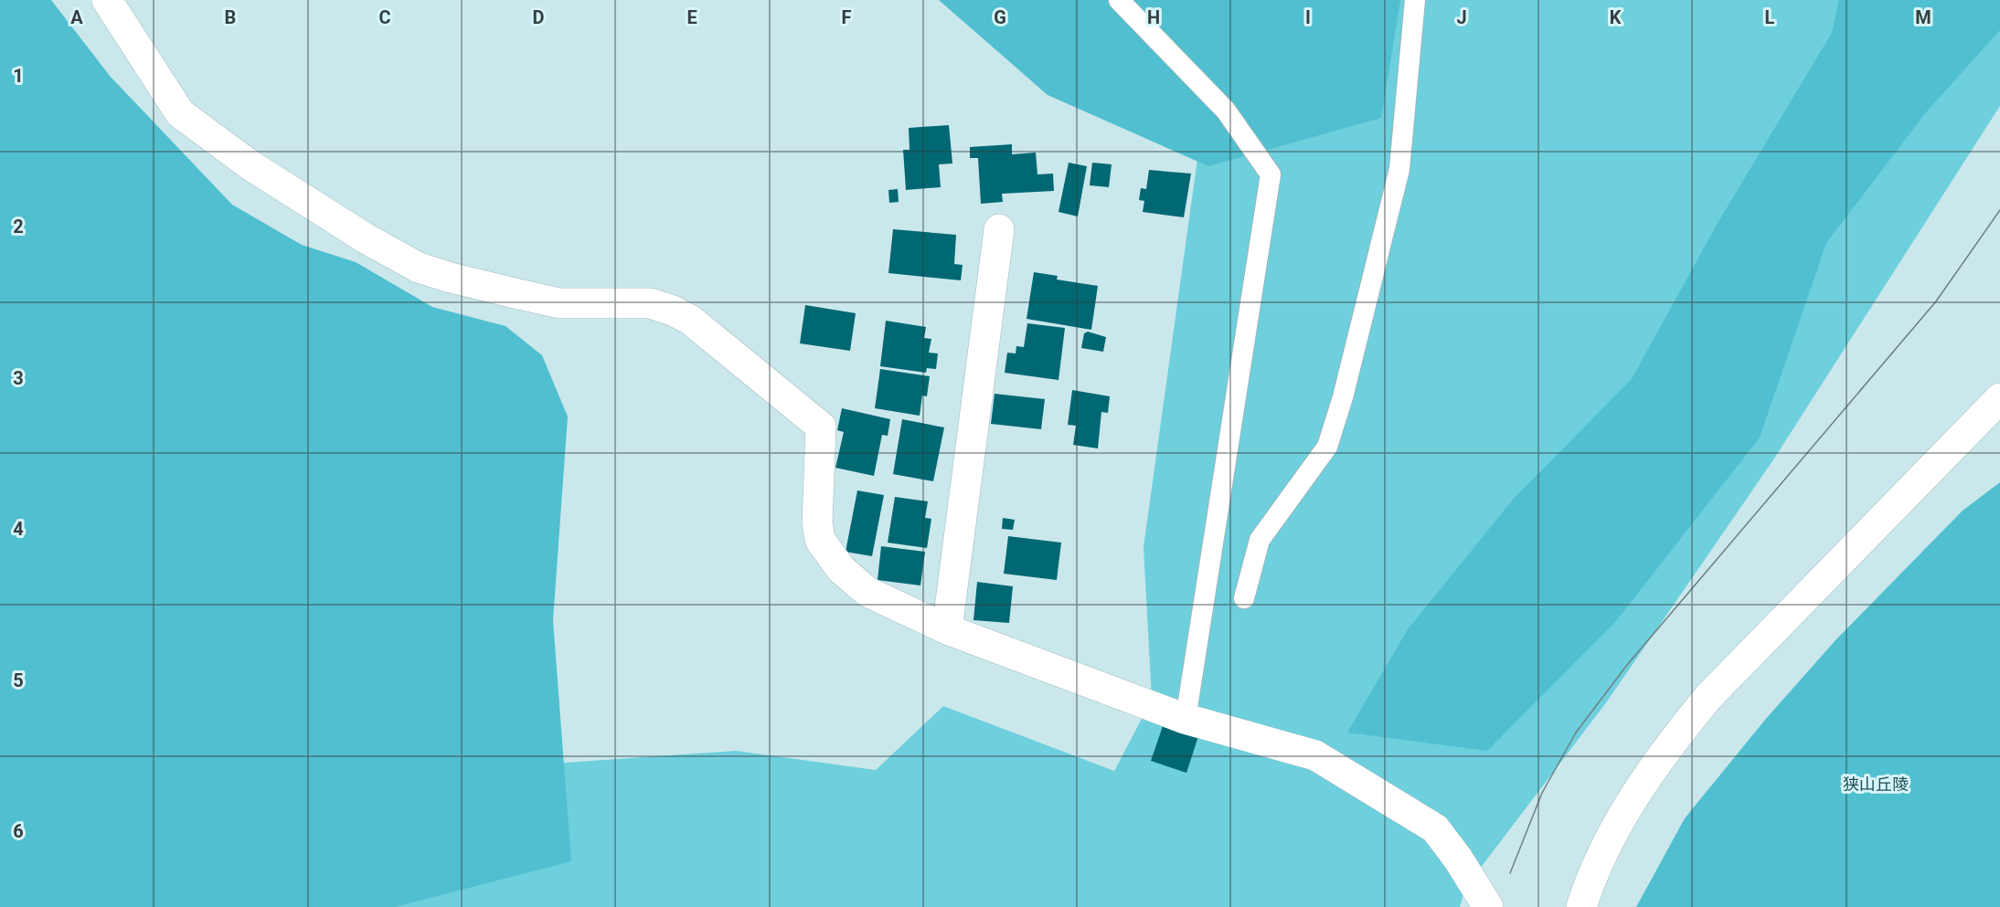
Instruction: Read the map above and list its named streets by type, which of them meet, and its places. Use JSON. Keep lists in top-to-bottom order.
{
  "parks": ["狭山丘陵"],
  "grid": {
    "columns": [
      "A",
      "B",
      "C",
      "D",
      "E",
      "F",
      "G",
      "H",
      "I",
      "J",
      "K",
      "L",
      "M"
    ],
    "rows": [
      "1",
      "2",
      "3",
      "4",
      "5",
      "6"
    ]
  }
}
